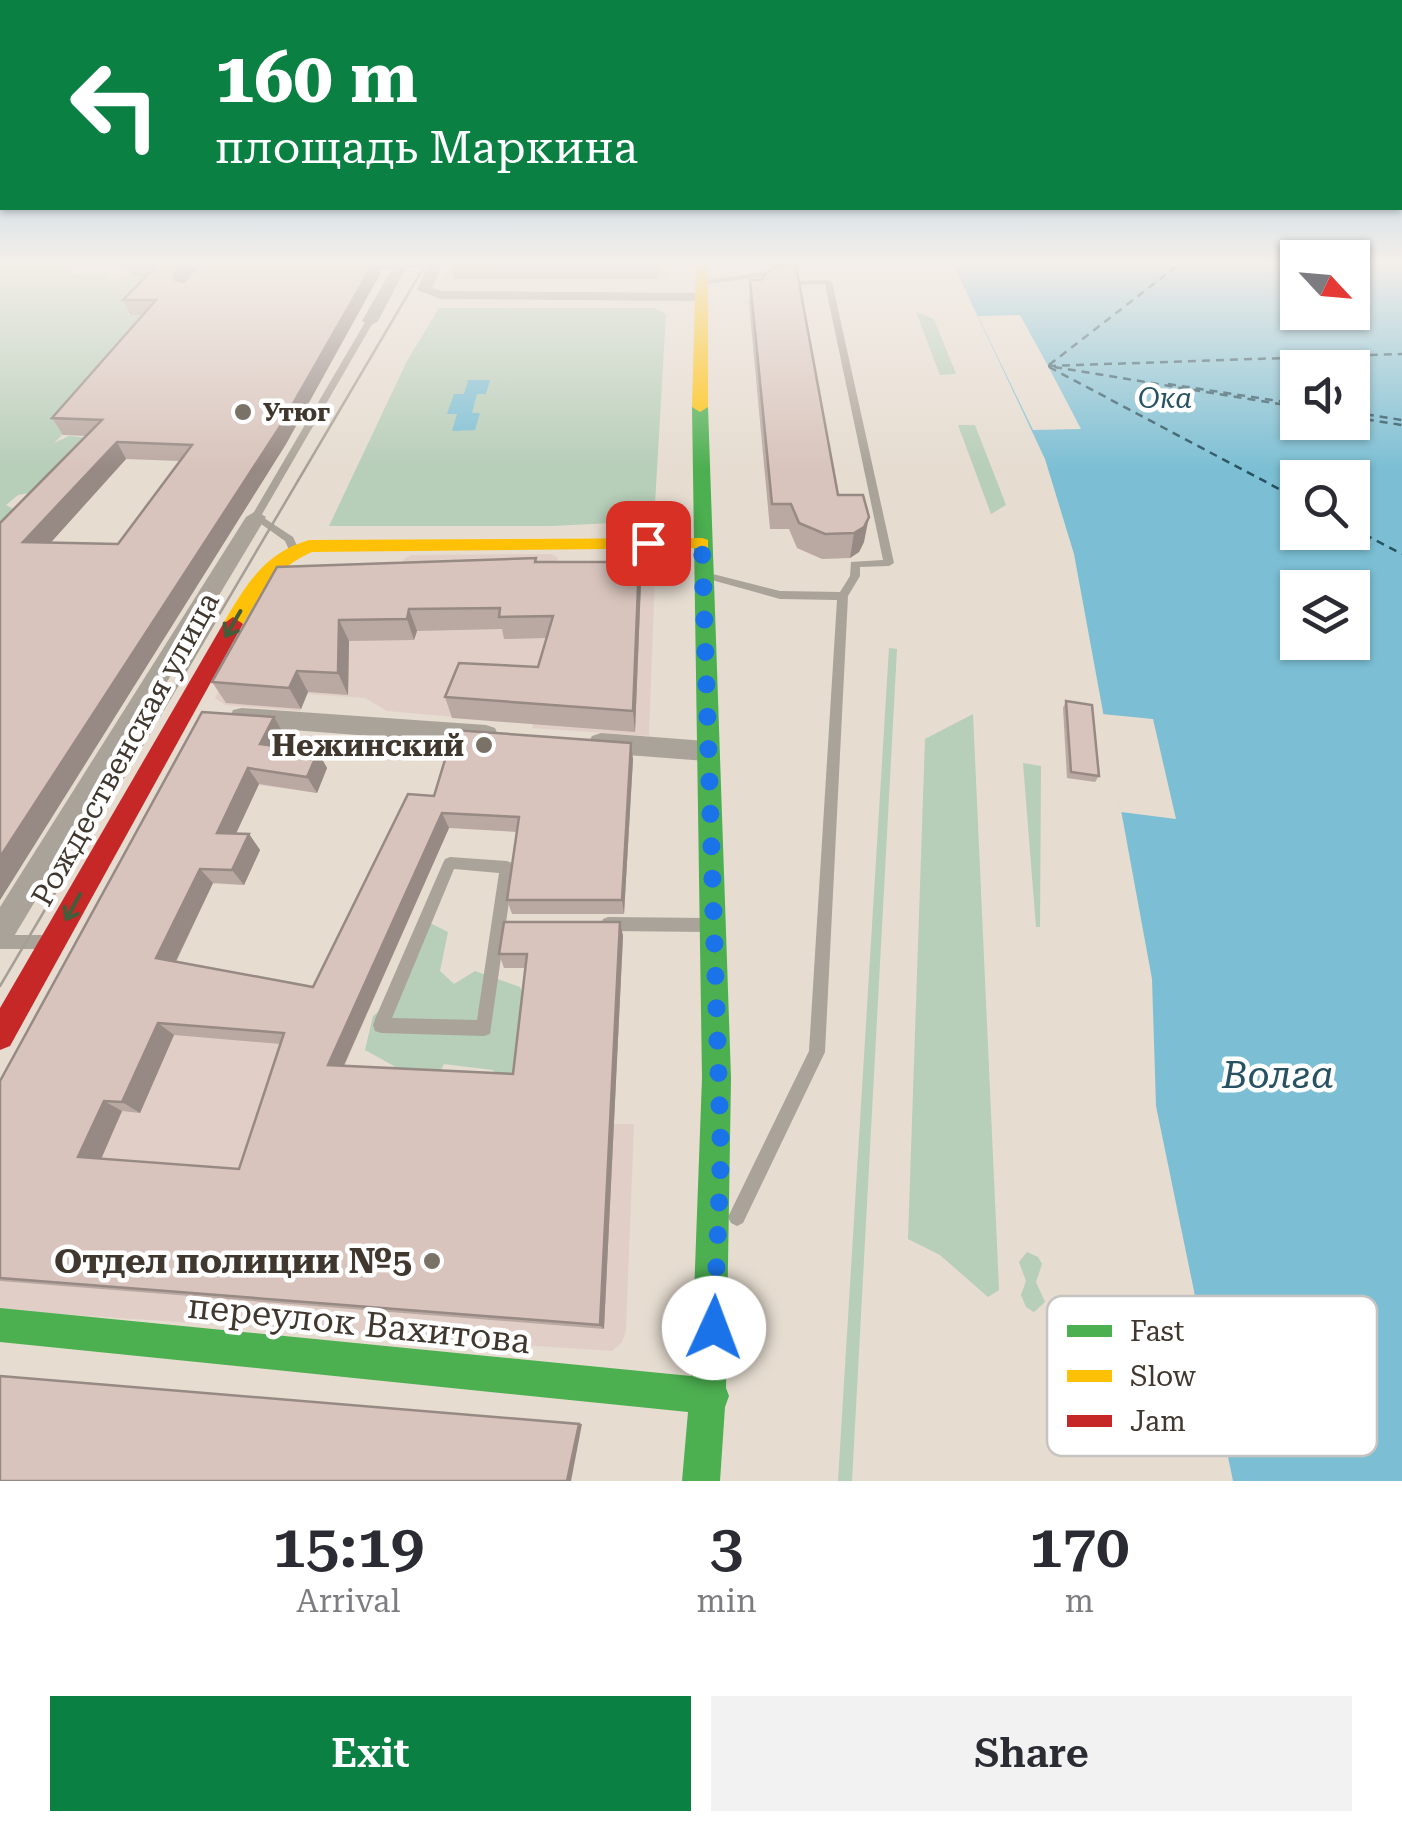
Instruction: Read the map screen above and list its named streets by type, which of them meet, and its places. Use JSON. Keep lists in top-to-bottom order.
{
  "streets": {
    "street": ["Рождественская улица", "переулок Вахитова"]
  },
  "one_way": ["Рождественская улица"],
  "water": ["Ока", "Волга"],
  "places": ["Утюг", "Нежинский", "Отдел полиции №5"],
  "legend": ["Fast", "Slow", "Jam"],
  "north": "bottom right",
  "page": {
    "turn": ["160 m", "площадь Маркина"],
    "eta": [
      "15:19",
      "Arrival",
      "3",
      "min",
      "170",
      "m"
    ],
    "buttons": ["Exit", "Share"]
  }
}
